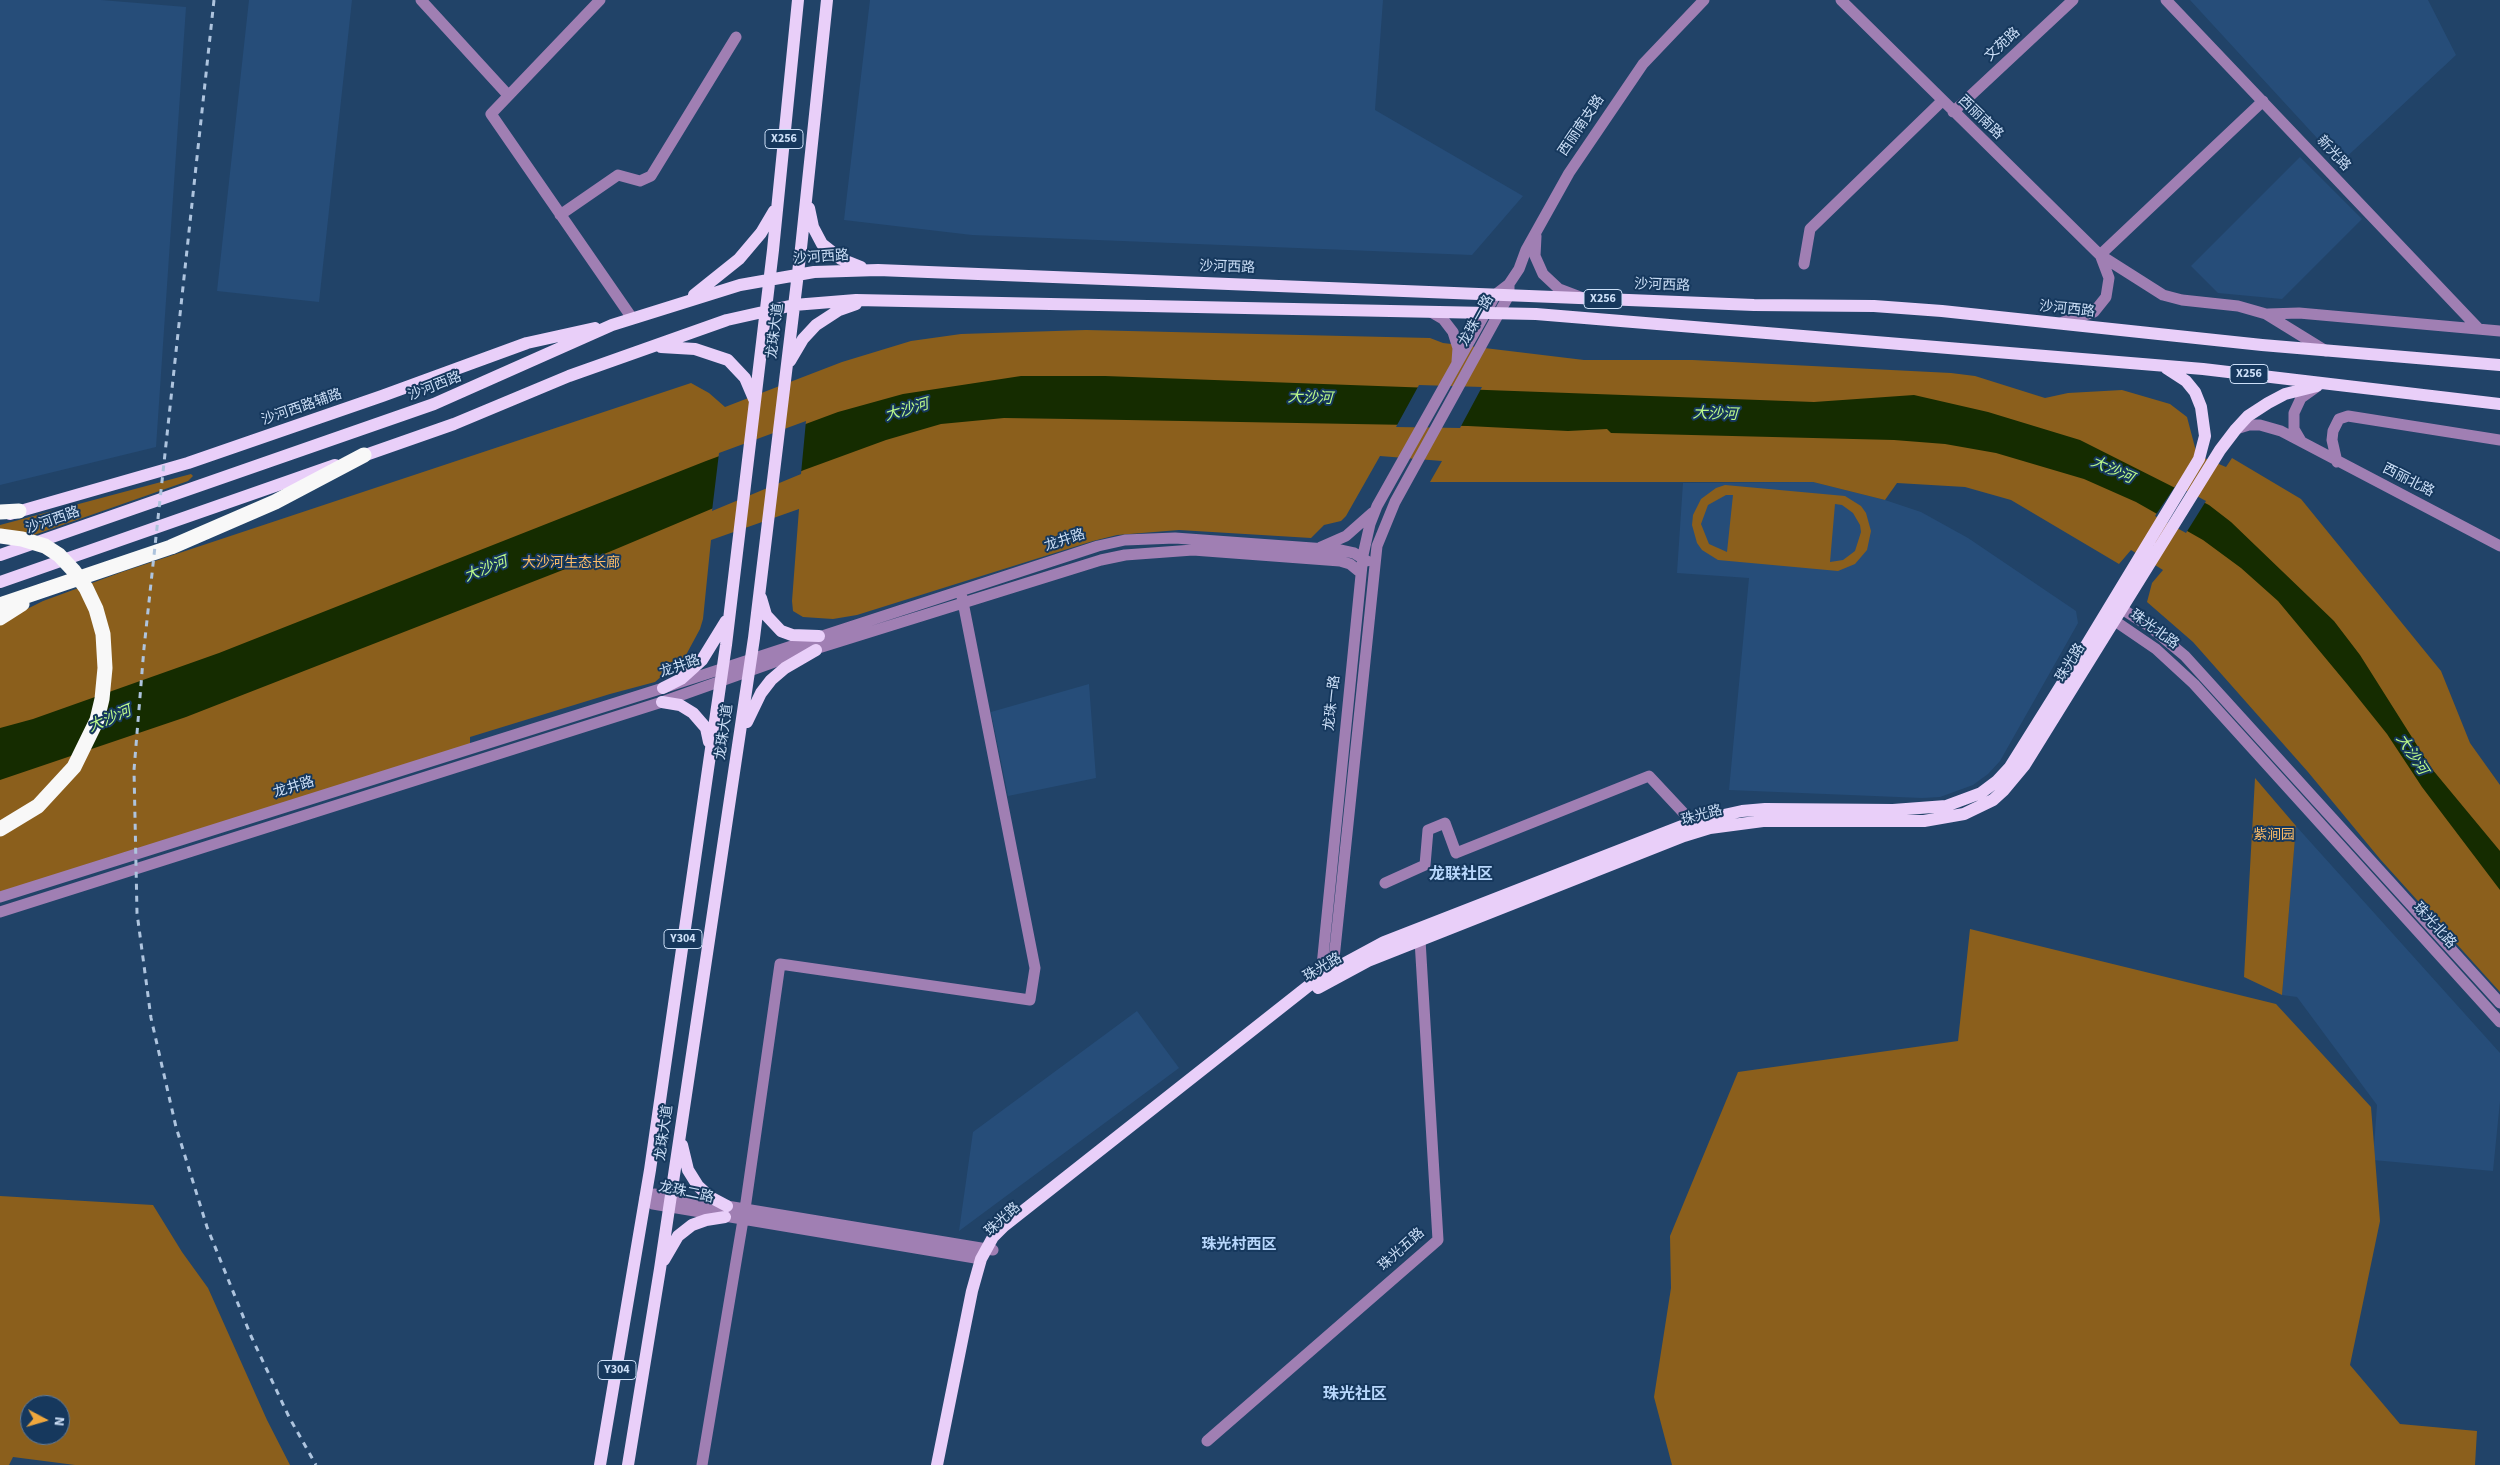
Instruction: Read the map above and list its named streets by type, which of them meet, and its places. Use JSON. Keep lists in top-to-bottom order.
{
  "streets": {
    "main road": [
      "X256",
      "沙河西路",
      "龙珠大道",
      "沙河西路辅路",
      "珠光路",
      "Y304"
    ],
    "street": [
      "文苑路",
      "西丽南路",
      "西丽南支路",
      "新光路",
      "龙珠一路",
      "西丽北路",
      "龙井路",
      "珠光北路",
      "龙珠二路",
      "珠光五路"
    ]
  },
  "crossings": [
    ["文苑路", "西丽南路"],
    ["西丽南路", "沙河西路"],
    ["西丽南支路", "沙河西路"],
    ["西丽南支路", "龙珠一路"],
    ["X256", "沙河西路"],
    ["X256", "龙珠一路"],
    ["X256", "龙珠大道"],
    ["X256", "珠光路"],
    ["沙河西路", "龙珠一路"],
    ["沙河西路", "龙珠大道"],
    ["沙河西路", "沙河西路辅路"],
    ["龙珠一路", "龙井路"],
    ["龙珠一路", "珠光路"],
    ["龙珠大道", "龙井路"],
    ["龙珠大道", "龙珠二路"],
    ["西丽北路", "珠光路"],
    ["珠光北路", "珠光路"],
    ["珠光路", "龙珠二路"],
    ["珠光路", "珠光五路"]
  ],
  "districts": ["龙联社区", "珠光村西区", "珠光社区"],
  "water": ["大沙河"],
  "parks": ["大沙河生态长廊", "紫涧园"],
  "north": "right"
}
